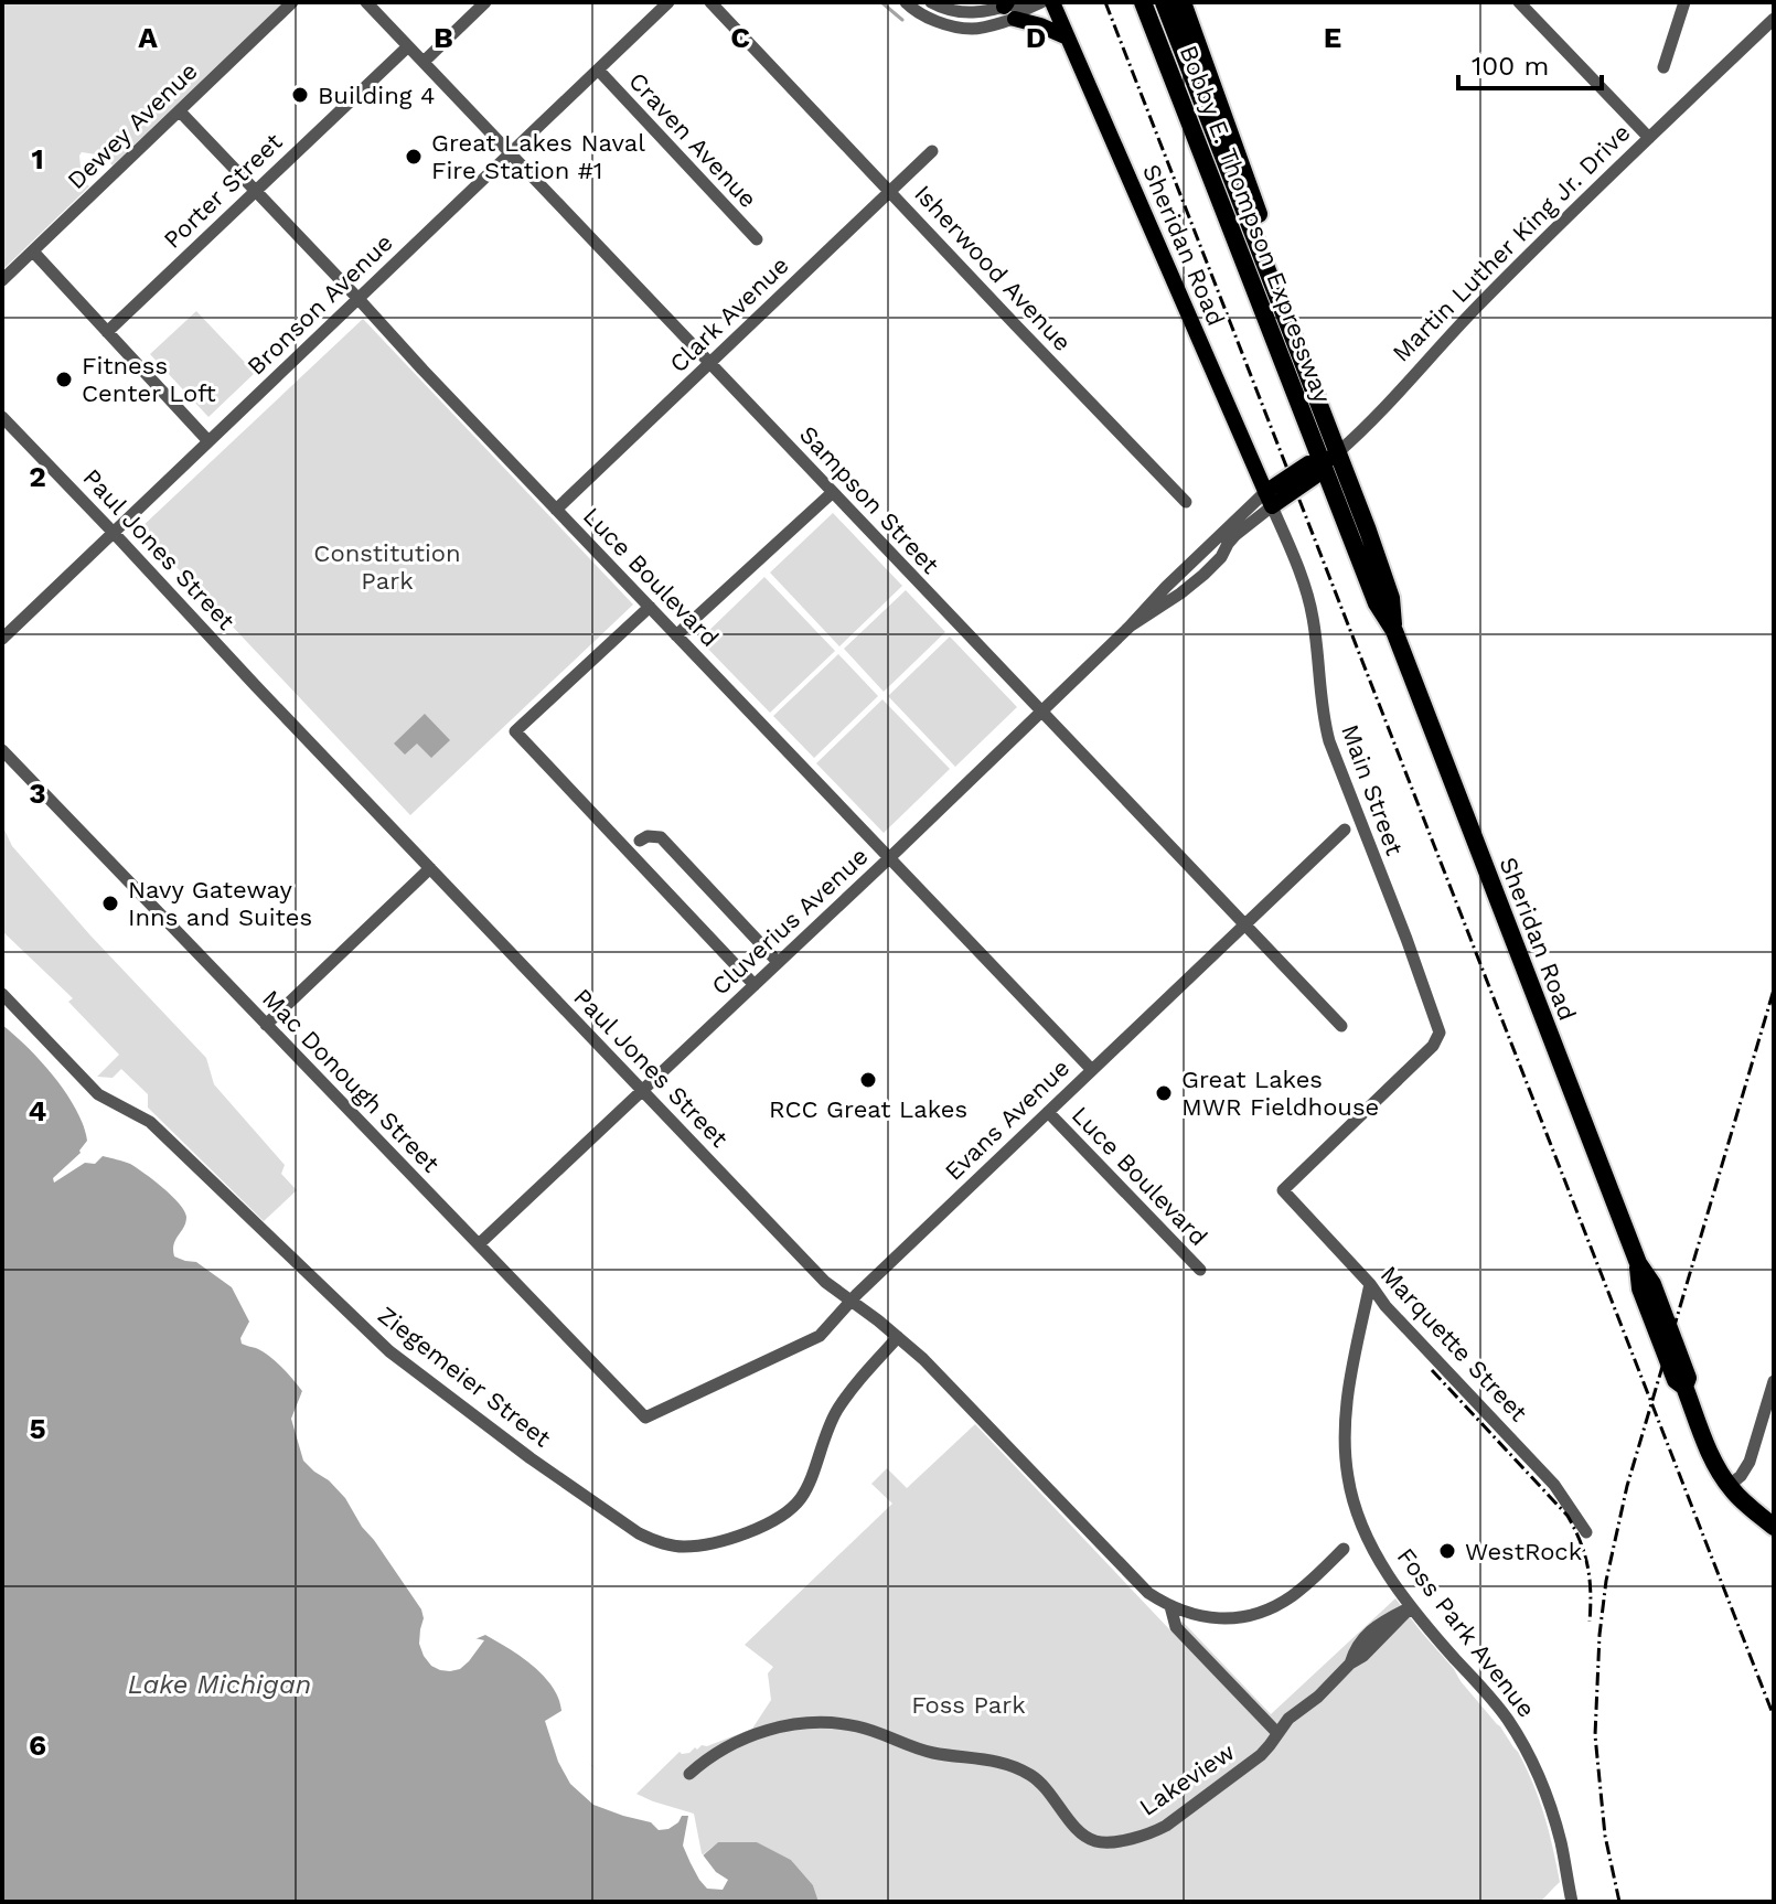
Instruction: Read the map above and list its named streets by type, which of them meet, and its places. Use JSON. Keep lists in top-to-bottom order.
{
  "streets": {
    "highway": ["Bobby E. Thompson Expressway", "Sheridan Road"],
    "main road": ["Martin Luther King Jr. Drive"],
    "street": [
      "Dewey Avenue",
      "Craven Avenue",
      "Porter Street",
      "Isherwood Avenue",
      "Bronson Avenue",
      "Clark Avenue",
      "Sampson Street",
      "Paul Jones Street",
      "Luce Boulevard",
      "Main Street",
      "Cluverius Avenue",
      "Mac Donough Street",
      "Evans Avenue",
      "Marquette Street",
      "Ziegemeier Street",
      "Foss Park Avenue",
      "Lakeview"
    ]
  },
  "crossings": [
    ["Dewey Avenue", "Luce Boulevard"],
    ["Craven Avenue", "Bronson Avenue"],
    ["Porter Street", "Sampson Street"],
    ["Porter Street", "Luce Boulevard"],
    ["Bobby E. Thompson Expressway", "Martin Luther King Jr. Drive"],
    ["Bobby E. Thompson Expressway", "Sheridan Road"],
    ["Martin Luther King Jr. Drive", "Sheridan Road"],
    ["Martin Luther King Jr. Drive", "Main Street"],
    ["Martin Luther King Jr. Drive", "Cluverius Avenue"],
    ["Sheridan Road", "Main Street"],
    ["Sheridan Road", "Cluverius Avenue"],
    ["Isherwood Avenue", "Clark Avenue"],
    ["Bronson Avenue", "Sampson Street"],
    ["Bronson Avenue", "Paul Jones Street"],
    ["Bronson Avenue", "Luce Boulevard"],
    ["Clark Avenue", "Sampson Street"],
    ["Clark Avenue", "Luce Boulevard"],
    ["Sampson Street", "Cluverius Avenue"],
    ["Sampson Street", "Evans Avenue"],
    ["Paul Jones Street", "Cluverius Avenue"],
    ["Paul Jones Street", "Evans Avenue"],
    ["Paul Jones Street", "Ziegemeier Street"],
    ["Paul Jones Street", "Lakeview"],
    ["Luce Boulevard", "Cluverius Avenue"],
    ["Luce Boulevard", "Evans Avenue"],
    ["Main Street", "Cluverius Avenue"],
    ["Main Street", "Marquette Street"],
    ["Cluverius Avenue", "Mac Donough Street"],
    ["Mac Donough Street", "Evans Avenue"],
    ["Marquette Street", "Foss Park Avenue"],
    ["Foss Park Avenue", "Lakeview"]
  ],
  "water": ["Lake Michigan"],
  "parks": ["Constitution Park", "Foss Park"],
  "places": [
    "Building 4",
    "Great Lakes Naval Fire Station #1",
    "Fitness Center Loft",
    "Navy Gateway Inns and Suites",
    "RCC Great Lakes",
    "Great Lakes MWR Fieldhouse",
    "WestRock"
  ],
  "scale_bar": "100 m",
  "grid": {
    "columns": [
      "A",
      "B",
      "C",
      "D",
      "E"
    ],
    "rows": [
      "1",
      "2",
      "3",
      "4",
      "5",
      "6"
    ]
  }
}
